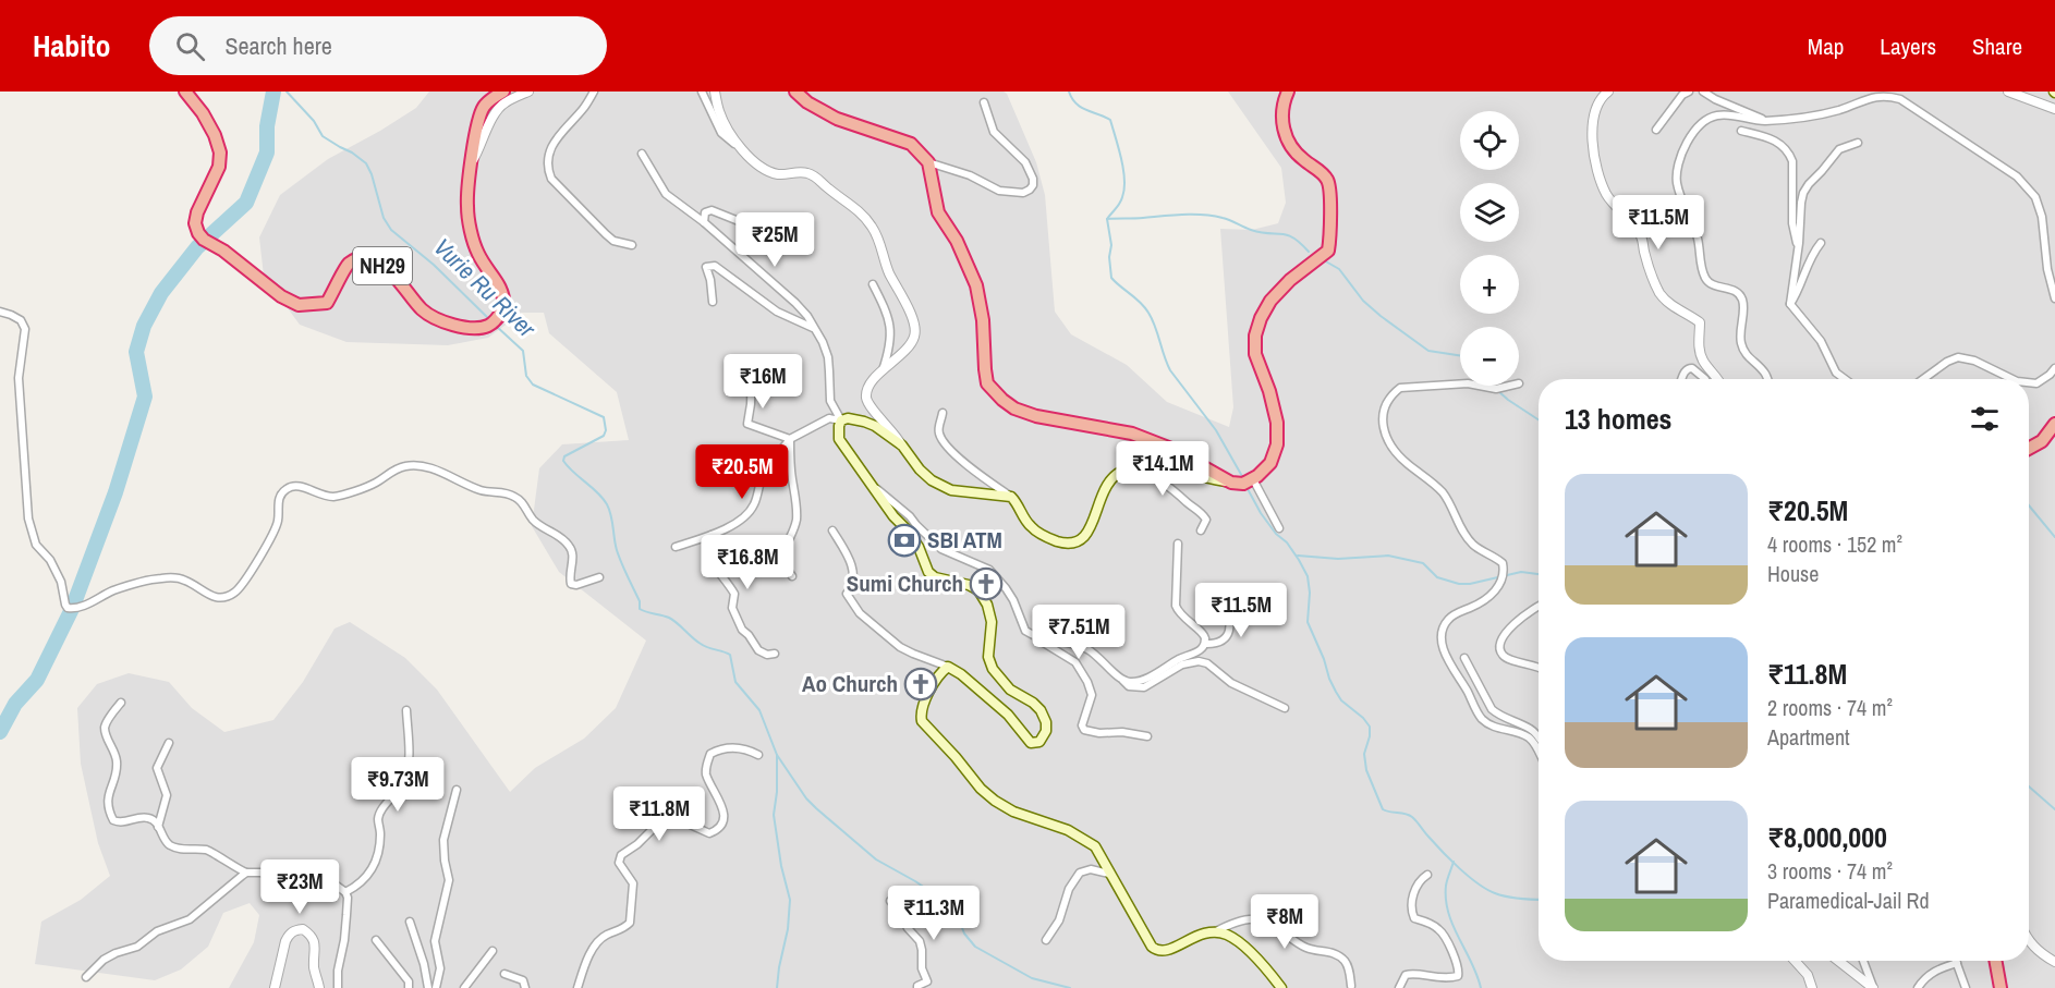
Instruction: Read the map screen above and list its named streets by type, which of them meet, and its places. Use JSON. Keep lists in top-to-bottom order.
{
  "streets": {
    "highway": ["NH29"]
  },
  "water": ["Vurie Ru River"],
  "places": {
    "bank": ["SBI ATM"],
    "church": ["Sumi Church", "Ao Church"]
  },
  "page": {
    "header": "Habito",
    "search": "Search here",
    "nav": ["Map", "Layers", "Share"],
    "map_buttons": ["+", "−"],
    "price": [
      "₹11.5M",
      "₹25M",
      "₹16M",
      "₹14.1M",
      "₹20.5M",
      "₹16.8M",
      "₹11.5M",
      "₹7.51M",
      "₹9.73M",
      "₹11.8M",
      "₹23M",
      "₹11.3M",
      "₹8M"
    ],
    "heading": "13 homes",
    "list": [
      {
        "name": "₹20.5M",
        "note": "4 rooms · 152 m² · House"
      },
      {
        "name": "₹11.8M",
        "note": "2 rooms · 74 m² · Apartment"
      },
      {
        "name": "₹8,000,000",
        "note": "3 rooms · 74 m² · Paramedical-Jail Rd"
      }
    ]
  }
}
